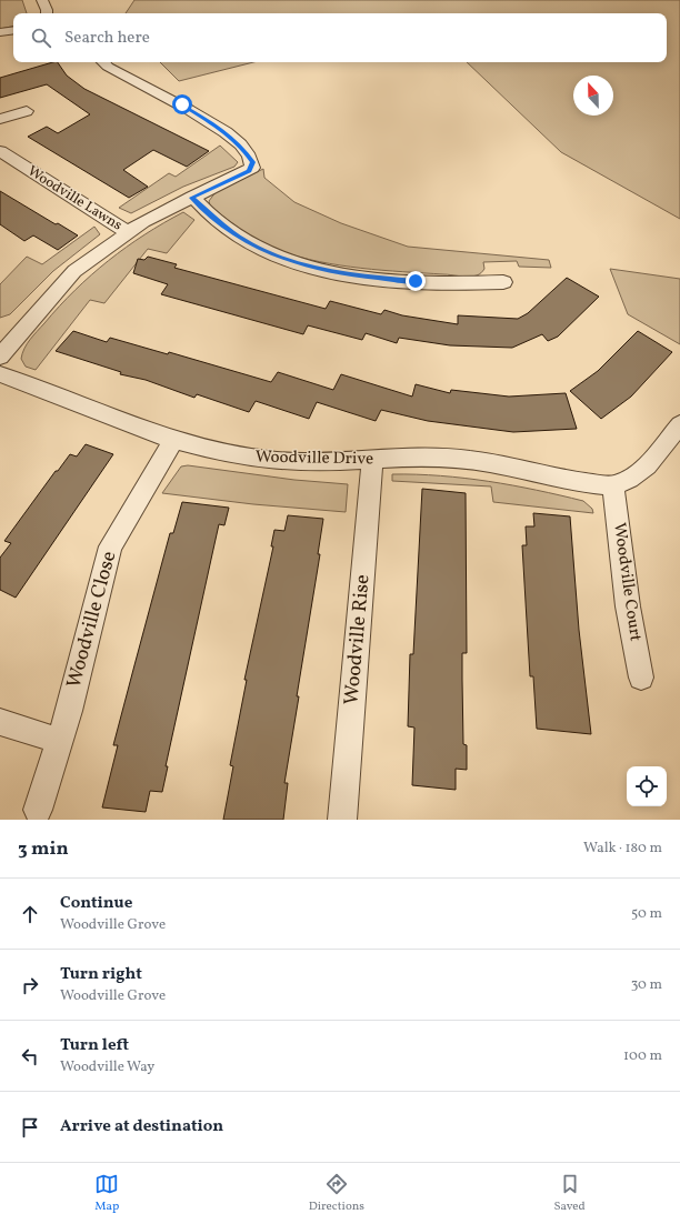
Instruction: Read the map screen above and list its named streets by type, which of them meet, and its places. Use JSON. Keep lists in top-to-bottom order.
{
  "streets": {
    "street": [
      "Woodville Lawns",
      "Woodville Drive",
      "Woodville Court",
      "Woodville Close",
      "Woodville Rise"
    ]
  },
  "crossings": [
    ["Woodville Drive", "Woodville Court"],
    ["Woodville Drive", "Woodville Close"],
    ["Woodville Drive", "Woodville Rise"]
  ],
  "north": "top",
  "page": {
    "search": "Search here",
    "heading": ["3 min", "Walk · 180 m"],
    "list": [
      ["Continue", "Woodville Grove", "50 m"],
      ["Turn right", "Woodville Grove", "30 m"],
      ["Turn left", "Woodville Way", "100 m"],
      "Arrive at destination"
    ],
    "nav": ["Map", "Directions", "Saved"]
  }
}
